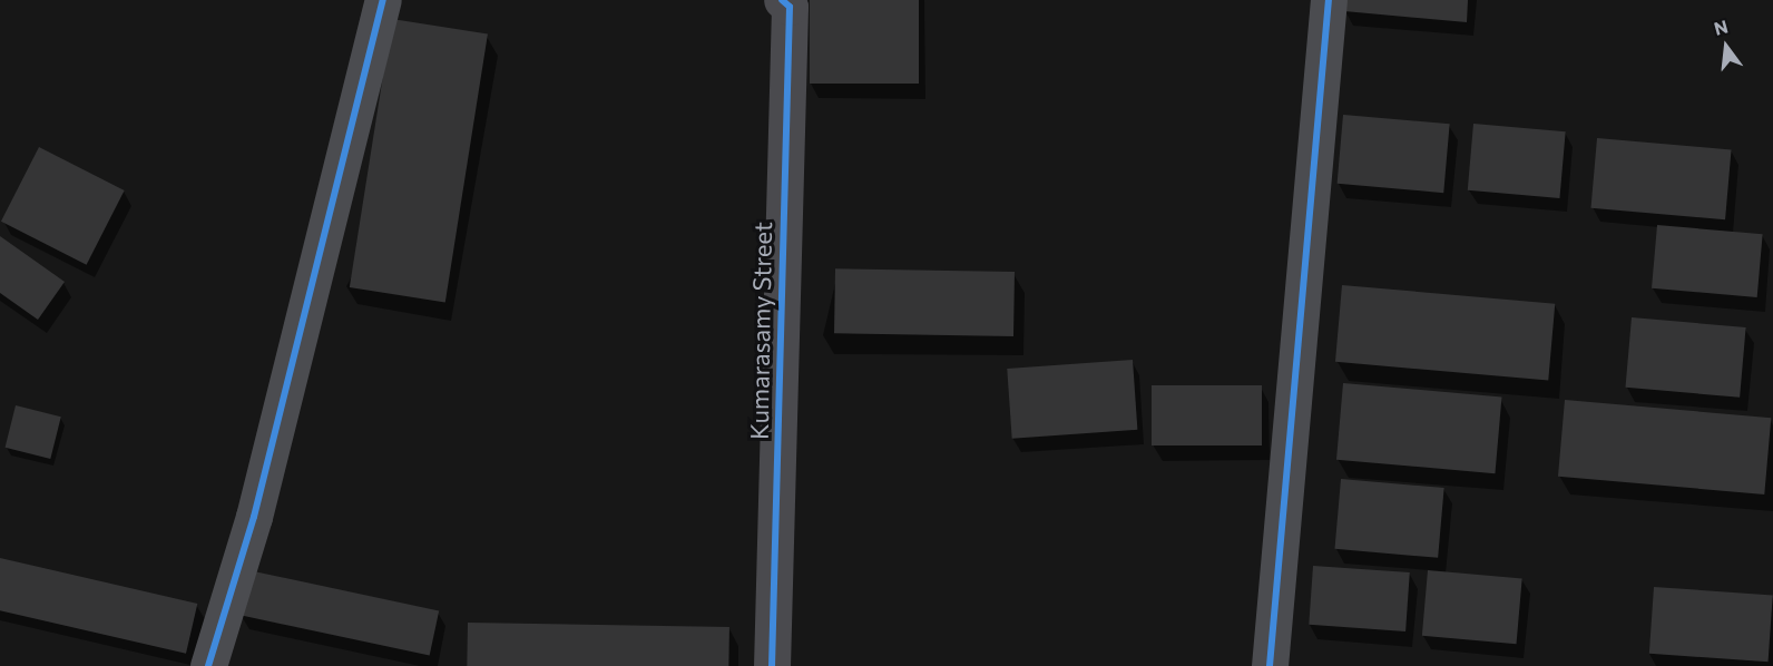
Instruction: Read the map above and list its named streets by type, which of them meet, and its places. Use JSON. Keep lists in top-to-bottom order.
{
  "streets": {
    "street": ["Kumarasamy Street"]
  },
  "north": "top"
}
